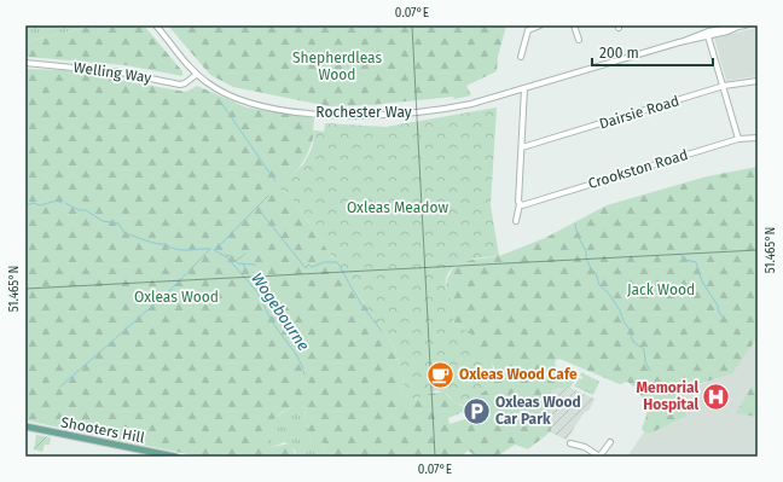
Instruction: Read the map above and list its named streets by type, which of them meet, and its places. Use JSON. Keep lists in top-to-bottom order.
{
  "streets": {
    "main road": ["Shooters Hill"],
    "street": [
      "Welling Way",
      "Rochester Way",
      "Dairsie Road",
      "Crookston Road"
    ]
  },
  "crossings": [
    ["Welling Way", "Rochester Way"]
  ],
  "water": ["Wogebourne"],
  "parks": [
    "Shepherdleas Wood",
    "Oxleas Meadow",
    "Jack Wood",
    "Oxleas Wood"
  ],
  "places": {
    "cafe": ["Oxleas Wood Cafe"],
    "hospital": ["Memorial Hospital"],
    "parking": ["Oxleas Wood Car Park"]
  },
  "scale_bar": "200 m",
  "coordinates": ["0.07°E", "51.465°N"]
}
